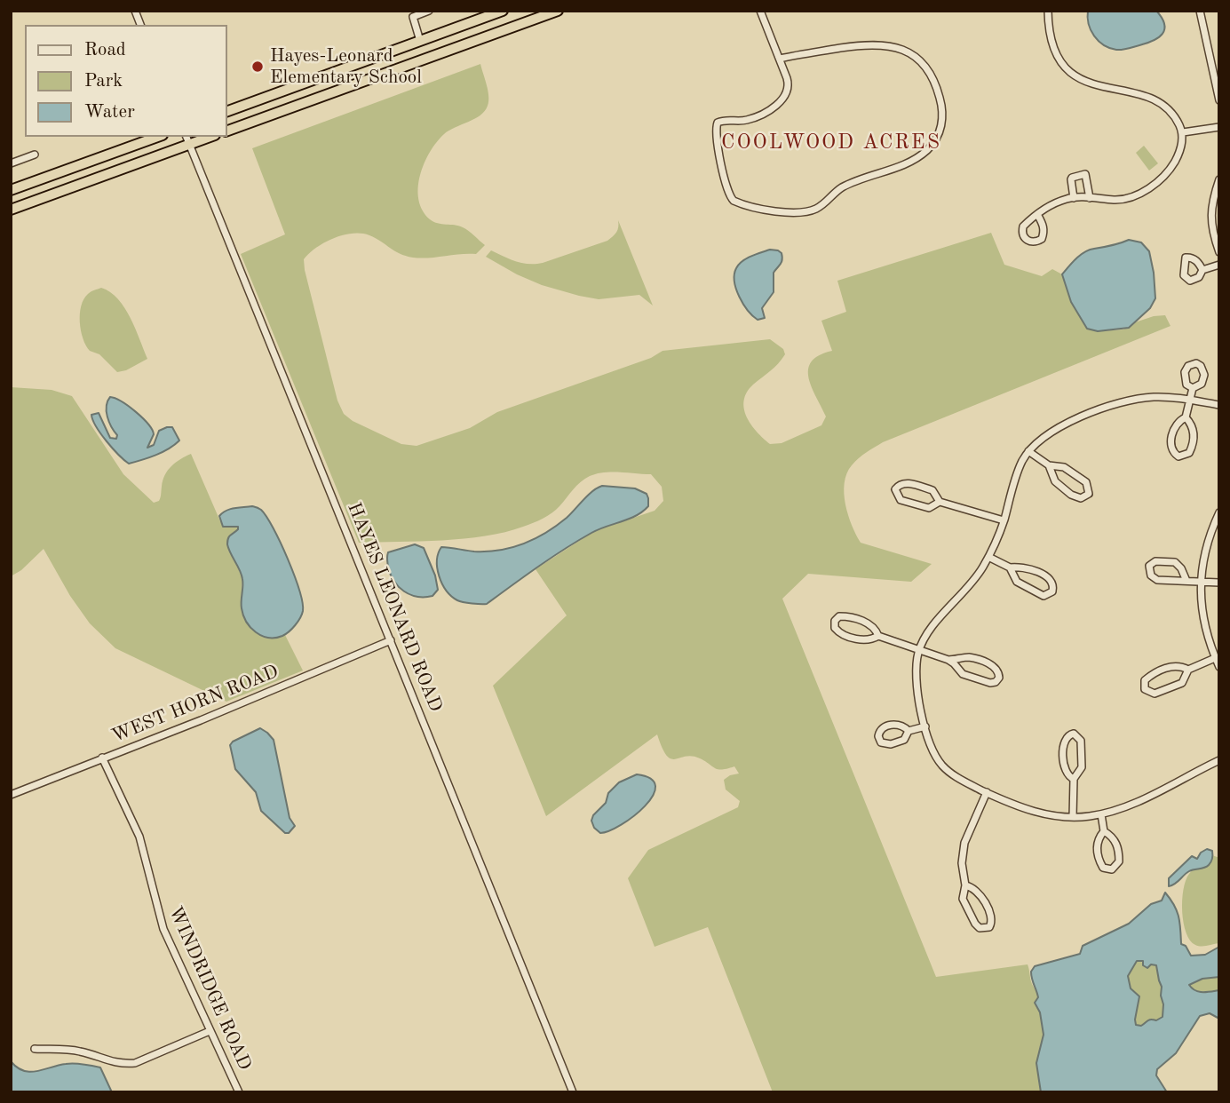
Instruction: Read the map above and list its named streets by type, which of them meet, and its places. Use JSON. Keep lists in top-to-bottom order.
{
  "streets": {
    "street": ["HAYES LEONARD ROAD", "WEST HORN ROAD", "WINDRIDGE ROAD"]
  },
  "crossings": [
    ["HAYES LEONARD ROAD", "WEST HORN ROAD"],
    ["WEST HORN ROAD", "WINDRIDGE ROAD"]
  ],
  "districts": ["COOLWOOD ACRES"],
  "places": ["Hayes-Leonard Elementary School"],
  "legend": ["Road", "Park", "Water"]
}
